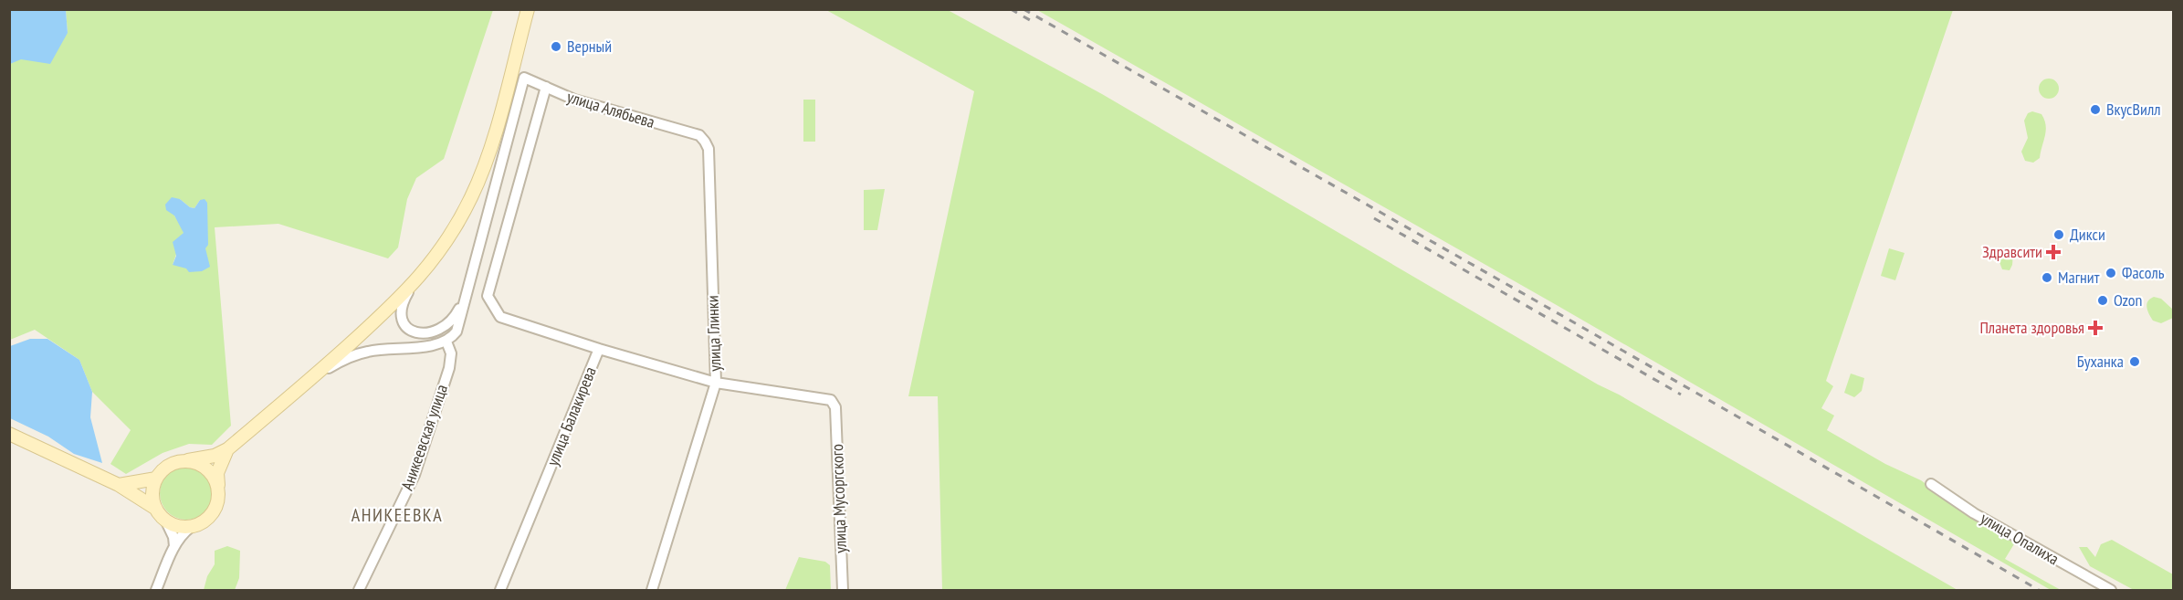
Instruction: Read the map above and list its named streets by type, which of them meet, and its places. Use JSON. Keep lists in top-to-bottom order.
{
  "streets": {
    "street": [
      "улица Алябьева",
      "улица Глинки",
      "улица Балакирева",
      "Аникеевская улица",
      "улица Мусоргского",
      "улица Опалиха"
    ]
  },
  "crossings": [
    ["улица Алябьева", "улица Глинки"],
    ["улица Алябьева", "улица Балакирева"],
    ["улица Глинки", "улица Мусоргского"]
  ],
  "districts": ["АНИКЕЕВКА"],
  "places": {
    "other": [
      "Верный",
      "ВкусВилл",
      "Дикси",
      "Фасоль",
      "Магнит",
      "Ozon",
      "Буханка"
    ],
    "health": ["Здравсити", "Планета здоровья"]
  }
}
